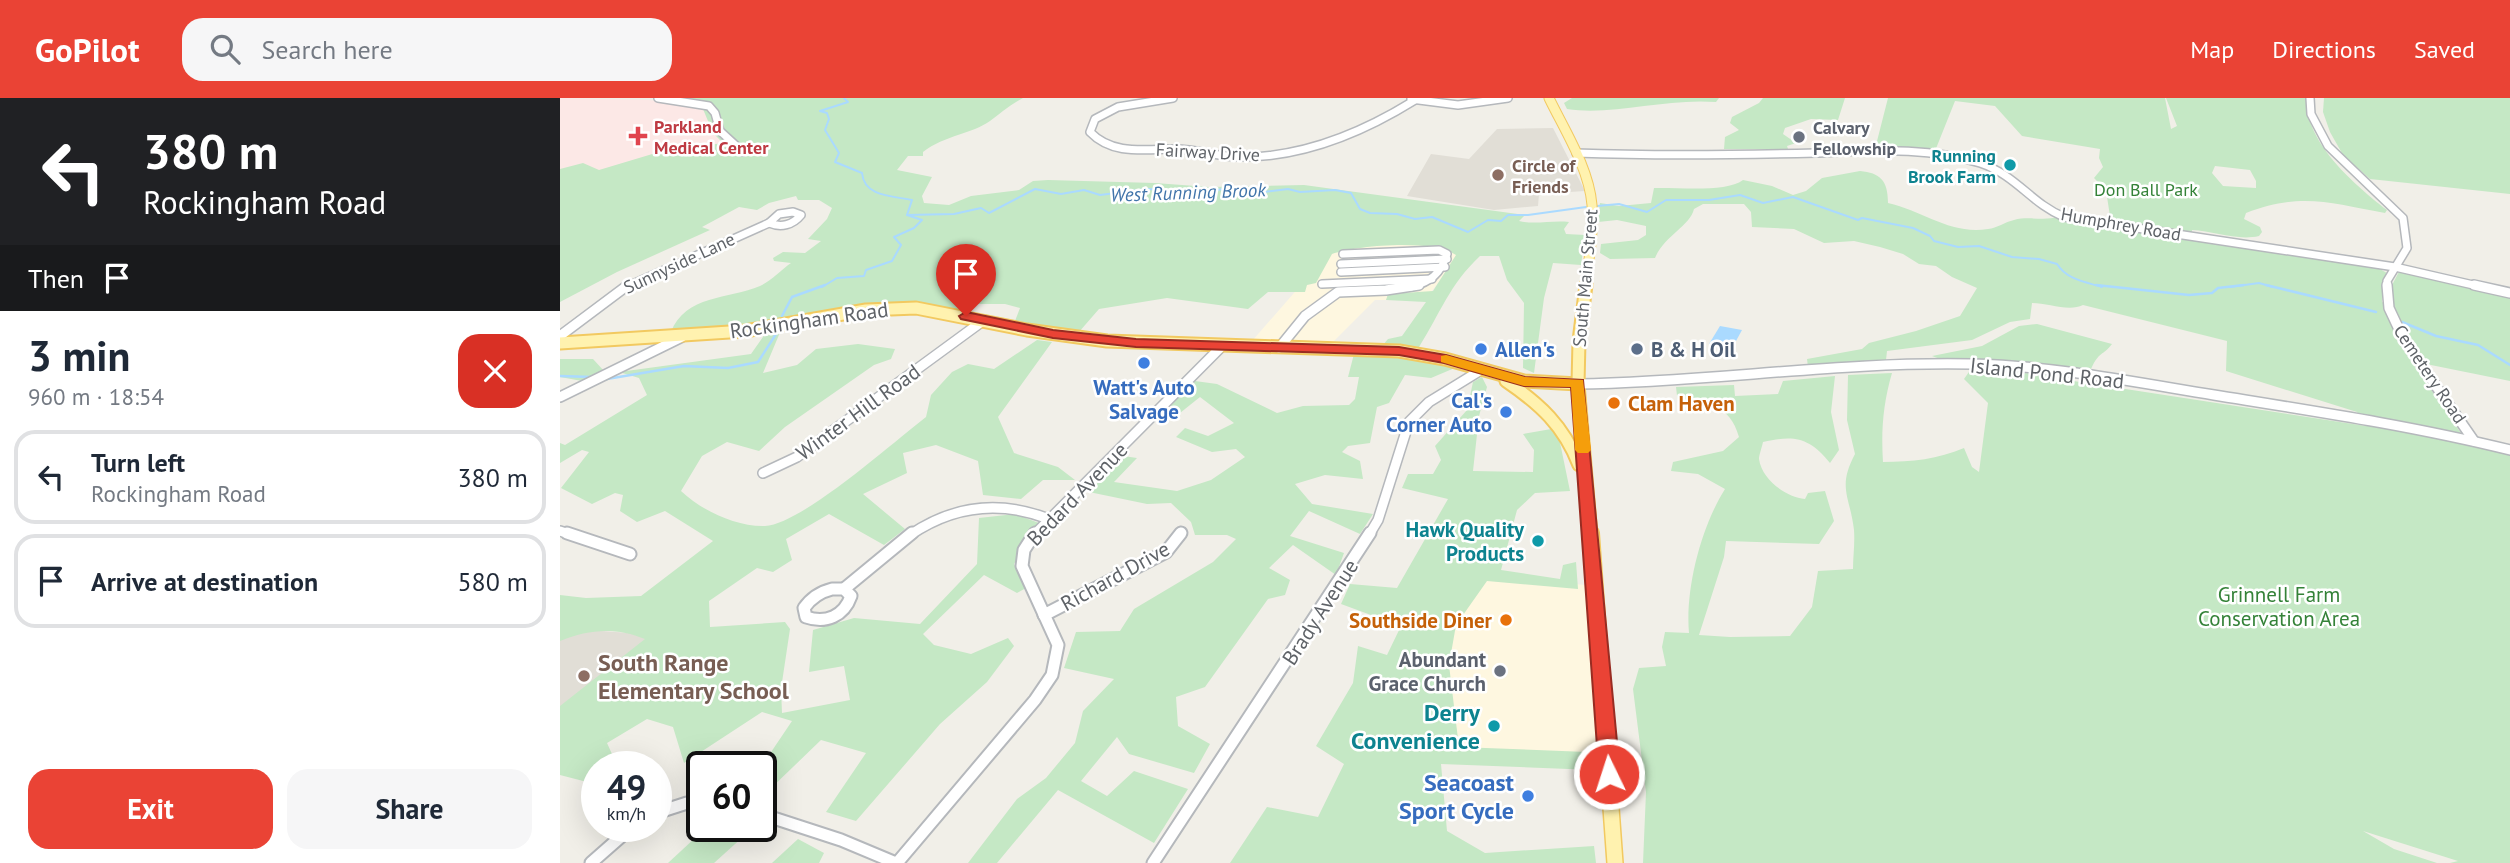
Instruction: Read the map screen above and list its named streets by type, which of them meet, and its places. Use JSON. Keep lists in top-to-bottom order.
{
  "streets": {
    "main road": ["South Main Street", "Rockingham Road"],
    "street": [
      "Fairway Drive",
      "Humphrey Road",
      "Sunnyside Lane",
      "Island Pond Road",
      "Cemetery Road",
      "Winter Hill Road",
      "Bedard Avenue",
      "Richard Drive",
      "Brady Avenue"
    ]
  },
  "crossings": [
    ["Humphrey Road", "South Main Street"],
    ["Humphrey Road", "Cemetery Road"],
    ["South Main Street", "Rockingham Road"],
    ["South Main Street", "Island Pond Road"],
    ["Rockingham Road", "Island Pond Road"],
    ["Rockingham Road", "Winter Hill Road"],
    ["Rockingham Road", "Bedard Avenue"],
    ["Rockingham Road", "Brady Avenue"],
    ["Island Pond Road", "Cemetery Road"],
    ["Bedard Avenue", "Richard Drive"]
  ],
  "water": ["West Running Brook"],
  "parks": ["Don Ball Park", "Grinnell Farm Conservation Area"],
  "places": {
    "health": ["Parkland Medical Center"],
    "other": [
      "Calvary Fellowship",
      "Running Brook Farm",
      "Circle of Friends",
      "Allen's",
      "B & H Oil",
      "Watt's Auto Salvage",
      "Clam Haven",
      "Cal's Corner Auto",
      "Hawk Quality Products",
      "Southside Diner",
      "Abundant Grace Church",
      "South Range Elementary School",
      "Derry Convenience",
      "Seacoast Sport Cycle"
    ]
  },
  "page": {
    "header": "GoPilot",
    "search": "Search here",
    "nav": ["Map", "Directions", "Saved"],
    "turn": ["380 m", "Rockingham Road"],
    "then": "Then",
    "heading": ["3 min", "960 m · 18:54"],
    "list": [
      {
        "name": "Turn left",
        "note": "Rockingham Road",
        "value": "380 m"
      },
      {
        "name": "Arrive at destination",
        "value": "580 m"
      }
    ],
    "speed": "49 km/h",
    "limit": "60",
    "buttons": ["Exit", "Share"]
  }
}
